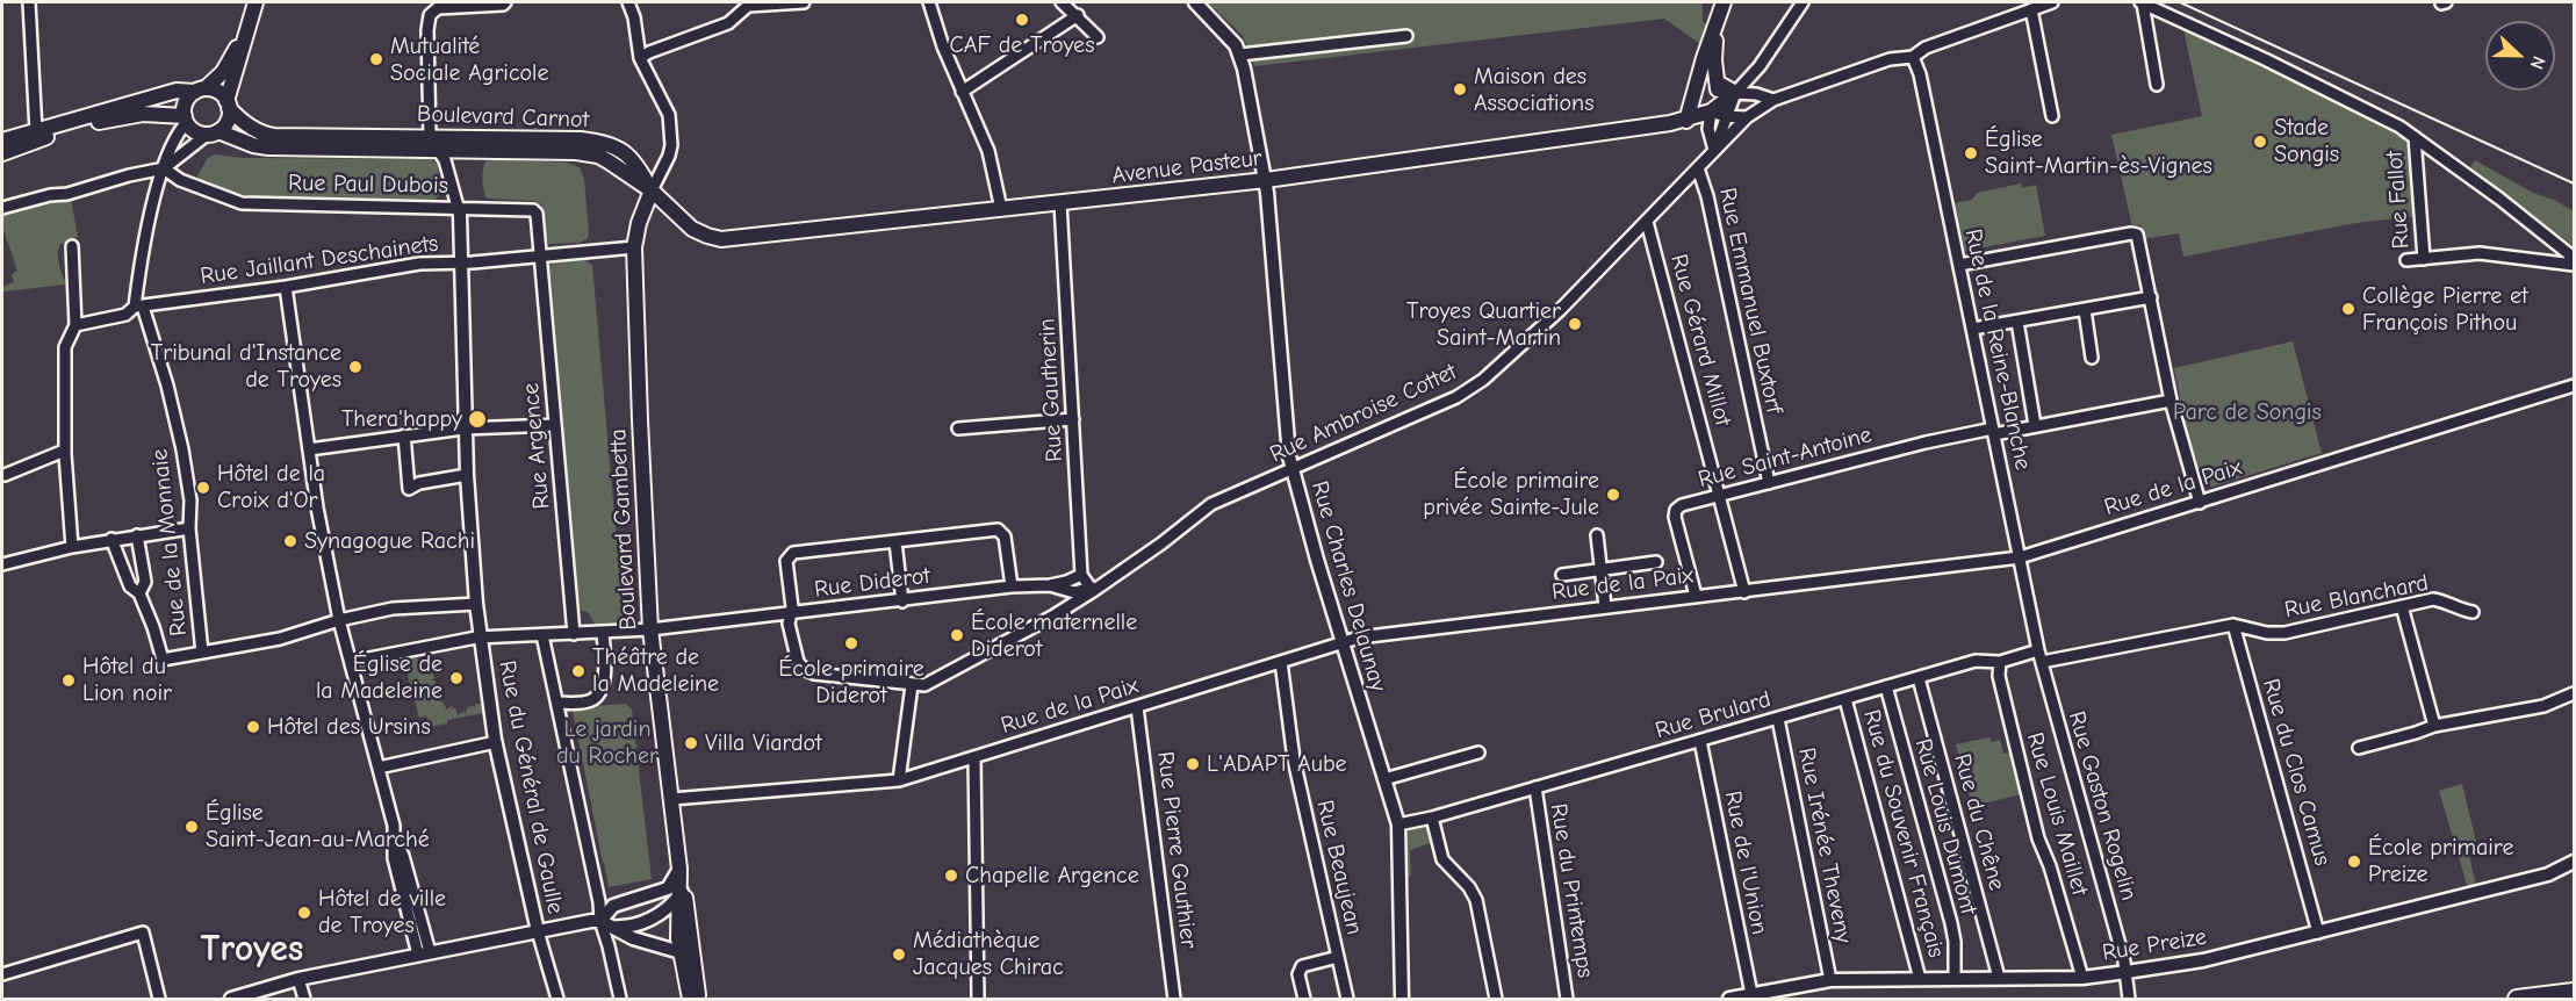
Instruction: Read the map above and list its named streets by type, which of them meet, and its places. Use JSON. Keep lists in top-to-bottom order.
{
  "streets": {
    "main road": ["Boulevard Carnot", "Avenue Pasteur", "Boulevard Gambetta"],
    "street": [
      "Rue Paul Dubois",
      "Rue Fallot",
      "Rue Jaillant Deschainets",
      "Rue Emmanuel Buxtorf",
      "Rue Gérard Millot",
      "Rue de la Reine-Blanche",
      "Rue Gautherin",
      "Rue Ambroise Cottet",
      "Rue Argence",
      "Rue Saint-Antoine",
      "Rue de la Paix",
      "Rue de la Monnaie",
      "Rue Diderot",
      "Rue Charles Delaunay",
      "Rue Blanchard",
      "Rue Brulard",
      "Rue du Clos Camus",
      "Rue du Général de Gaulle",
      "Rue Gaston Rogelin",
      "Rue Louis Maillet",
      "Rue du Chêne",
      "Rue Louis Dumont",
      "Rue du Souvenir Français",
      "Rue Irénée Theveny",
      "Rue Pierre Gauthier",
      "Rue de l'Union",
      "Rue Beaujean",
      "Rue du Printemps",
      "Rue Preize"
    ]
  },
  "crossings": [
    ["Boulevard Carnot", "Avenue Pasteur"],
    ["Boulevard Carnot", "Boulevard Gambetta"],
    ["Avenue Pasteur", "Rue Gautherin"],
    ["Avenue Pasteur", "Rue Charles Delaunay"],
    ["Rue Paul Dubois", "Rue Jaillant Deschainets"],
    ["Rue Paul Dubois", "Rue Argence"],
    ["Rue Paul Dubois", "Rue du Général de Gaulle"],
    ["Rue Jaillant Deschainets", "Rue Argence"],
    ["Rue Jaillant Deschainets", "Boulevard Gambetta"],
    ["Rue Jaillant Deschainets", "Rue de la Monnaie"],
    ["Rue Jaillant Deschainets", "Rue du Général de Gaulle"],
    ["Rue Emmanuel Buxtorf", "Rue Ambroise Cottet"],
    ["Rue Emmanuel Buxtorf", "Rue Saint-Antoine"],
    ["Rue Gérard Millot", "Rue Ambroise Cottet"],
    ["Rue Gérard Millot", "Rue Saint-Antoine"],
    ["Rue Gérard Millot", "Rue de la Paix"],
    ["Rue de la Reine-Blanche", "Rue Ambroise Cottet"],
    ["Rue de la Reine-Blanche", "Rue Saint-Antoine"],
    ["Rue de la Reine-Blanche", "Rue de la Paix"],
    ["Rue de la Reine-Blanche", "Rue Blanchard"],
    ["Rue de la Reine-Blanche", "Rue Brulard"],
    ["Rue de la Reine-Blanche", "Rue Gaston Rogelin"],
    ["Rue Gautherin", "Rue Ambroise Cottet"],
    ["Rue Gautherin", "Rue Diderot"],
    ["Rue Ambroise Cottet", "Rue Diderot"],
    ["Rue Ambroise Cottet", "Rue Charles Delaunay"],
    ["Rue Argence", "Rue Diderot"],
    ["Rue Saint-Antoine", "Rue de la Paix"],
    ["Rue de la Paix", "Boulevard Gambetta"],
    ["Rue de la Paix", "Rue Charles Delaunay"],
    ["Rue de la Paix", "Rue Pierre Gauthier"],
    ["Rue de la Paix", "Rue Beaujean"],
    ["Boulevard Gambetta", "Rue Diderot"],
    ["Rue Diderot", "Rue du Général de Gaulle"],
    ["Rue Charles Delaunay", "Rue Brulard"],
    ["Rue Blanchard", "Rue Brulard"],
    ["Rue Blanchard", "Rue du Clos Camus"],
    ["Rue Blanchard", "Rue Gaston Rogelin"],
    ["Rue Brulard", "Rue Gaston Rogelin"],
    ["Rue Brulard", "Rue Louis Maillet"],
    ["Rue Brulard", "Rue du Chêne"],
    ["Rue Brulard", "Rue Louis Dumont"],
    ["Rue Brulard", "Rue du Souvenir Français"],
    ["Rue Brulard", "Rue Irénée Theveny"],
    ["Rue Brulard", "Rue de l'Union"],
    ["Rue Brulard", "Rue du Printemps"],
    ["Rue du Clos Camus", "Rue Preize"],
    ["Rue Gaston Rogelin", "Rue Preize"],
    ["Rue Louis Maillet", "Rue Preize"],
    ["Rue du Chêne", "Rue Preize"],
    ["Rue Louis Dumont", "Rue Preize"],
    ["Rue du Souvenir Français", "Rue Preize"],
    ["Rue Irénée Theveny", "Rue Preize"],
    ["Rue de l'Union", "Rue Preize"]
  ],
  "districts": ["Troyes"],
  "parks": ["Parc de Songis", "Le jardin du Rocher"],
  "places": [
    "CAF de Troyes",
    "Mutualité Sociale Agricole",
    "Maison des Associations",
    "Stade Songis",
    "Église Saint-Martin-ès-Vignes",
    "Collège Pierre et François Pithou",
    "Troyes Quartier Saint-Martin",
    "Tribunal d'Instance de Troyes",
    "Thera'happy",
    "Hôtel de la Croix d'Or",
    "École primaire privée Sainte-Jule",
    "Synagogue Rachi",
    "École maternelle Diderot",
    "École primaire Diderot",
    "Théâtre de la Madeleine",
    "Église de la Madeleine",
    "Hôtel du Lion noir",
    "Hôtel des Ursins",
    "Villa Viardot",
    "L'ADAPT Aube",
    "Église Saint-Jean-au-Marché",
    "École primaire Preize",
    "Chapelle Argence",
    "Hôtel de ville de Troyes",
    "Médiathèque Jacques Chirac"
  ],
  "north": "right"
}
